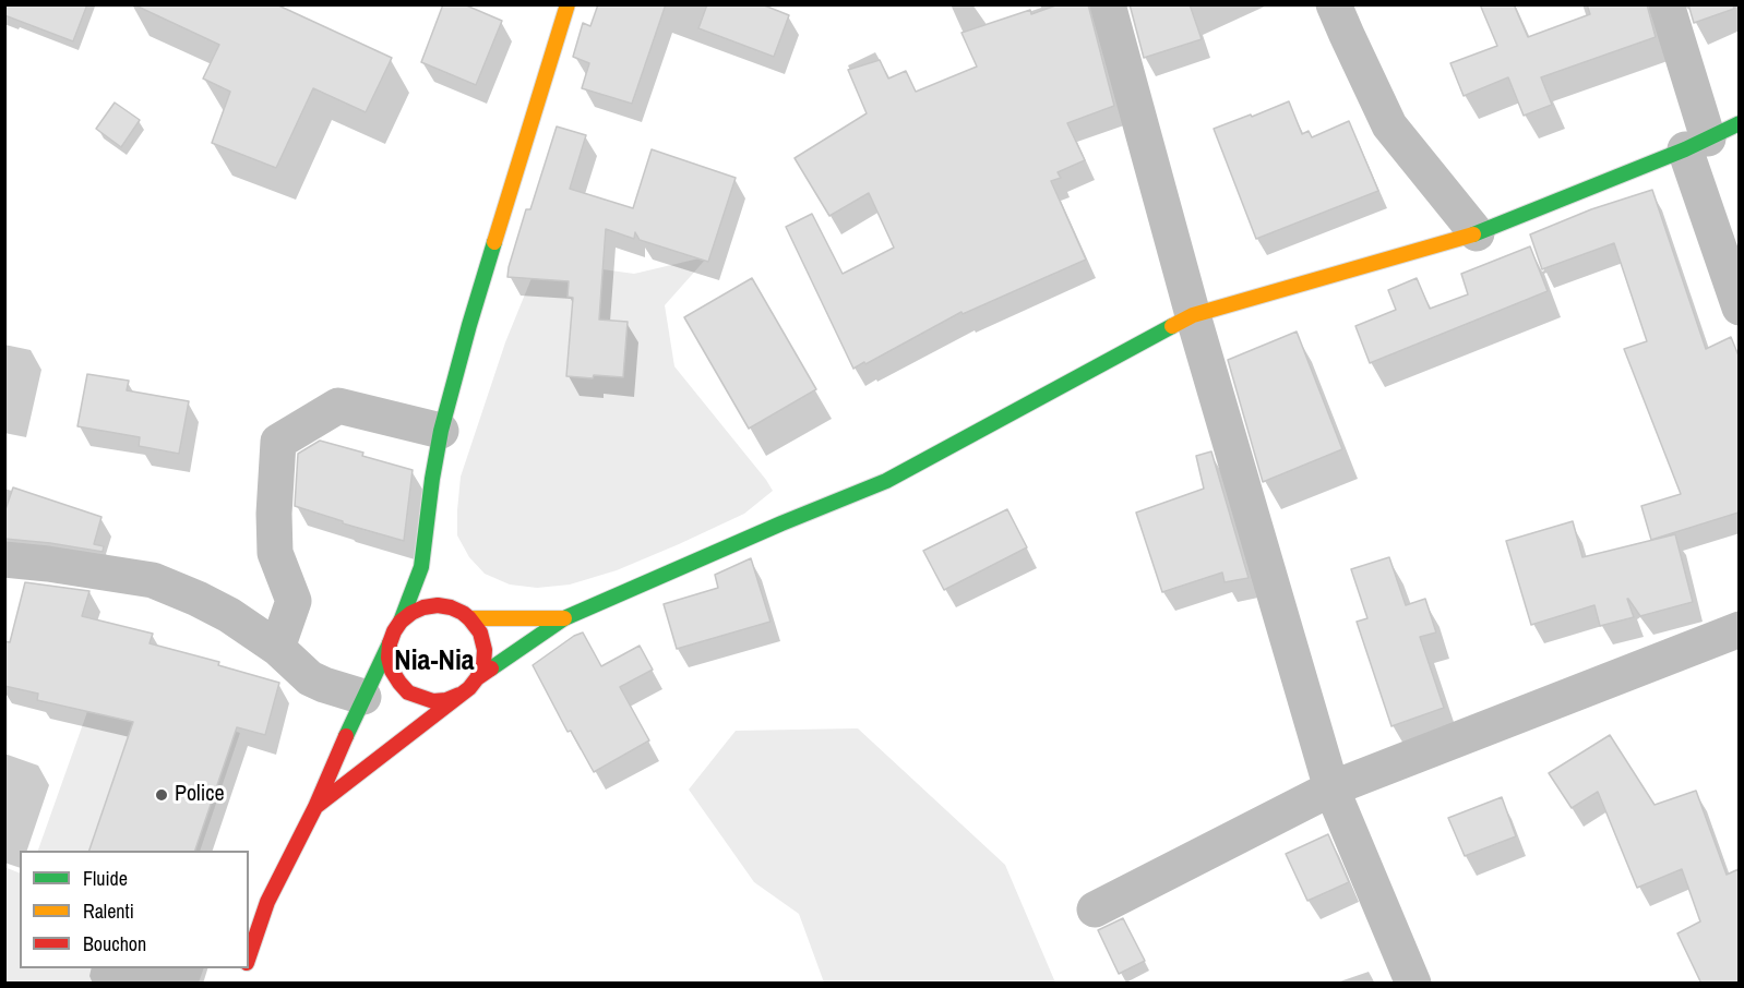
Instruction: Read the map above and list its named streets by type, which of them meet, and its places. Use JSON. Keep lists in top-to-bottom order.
{
  "districts": ["Nia-Nia"],
  "places": ["Police"],
  "legend": ["Fluide", "Ralenti", "Bouchon"]
}
